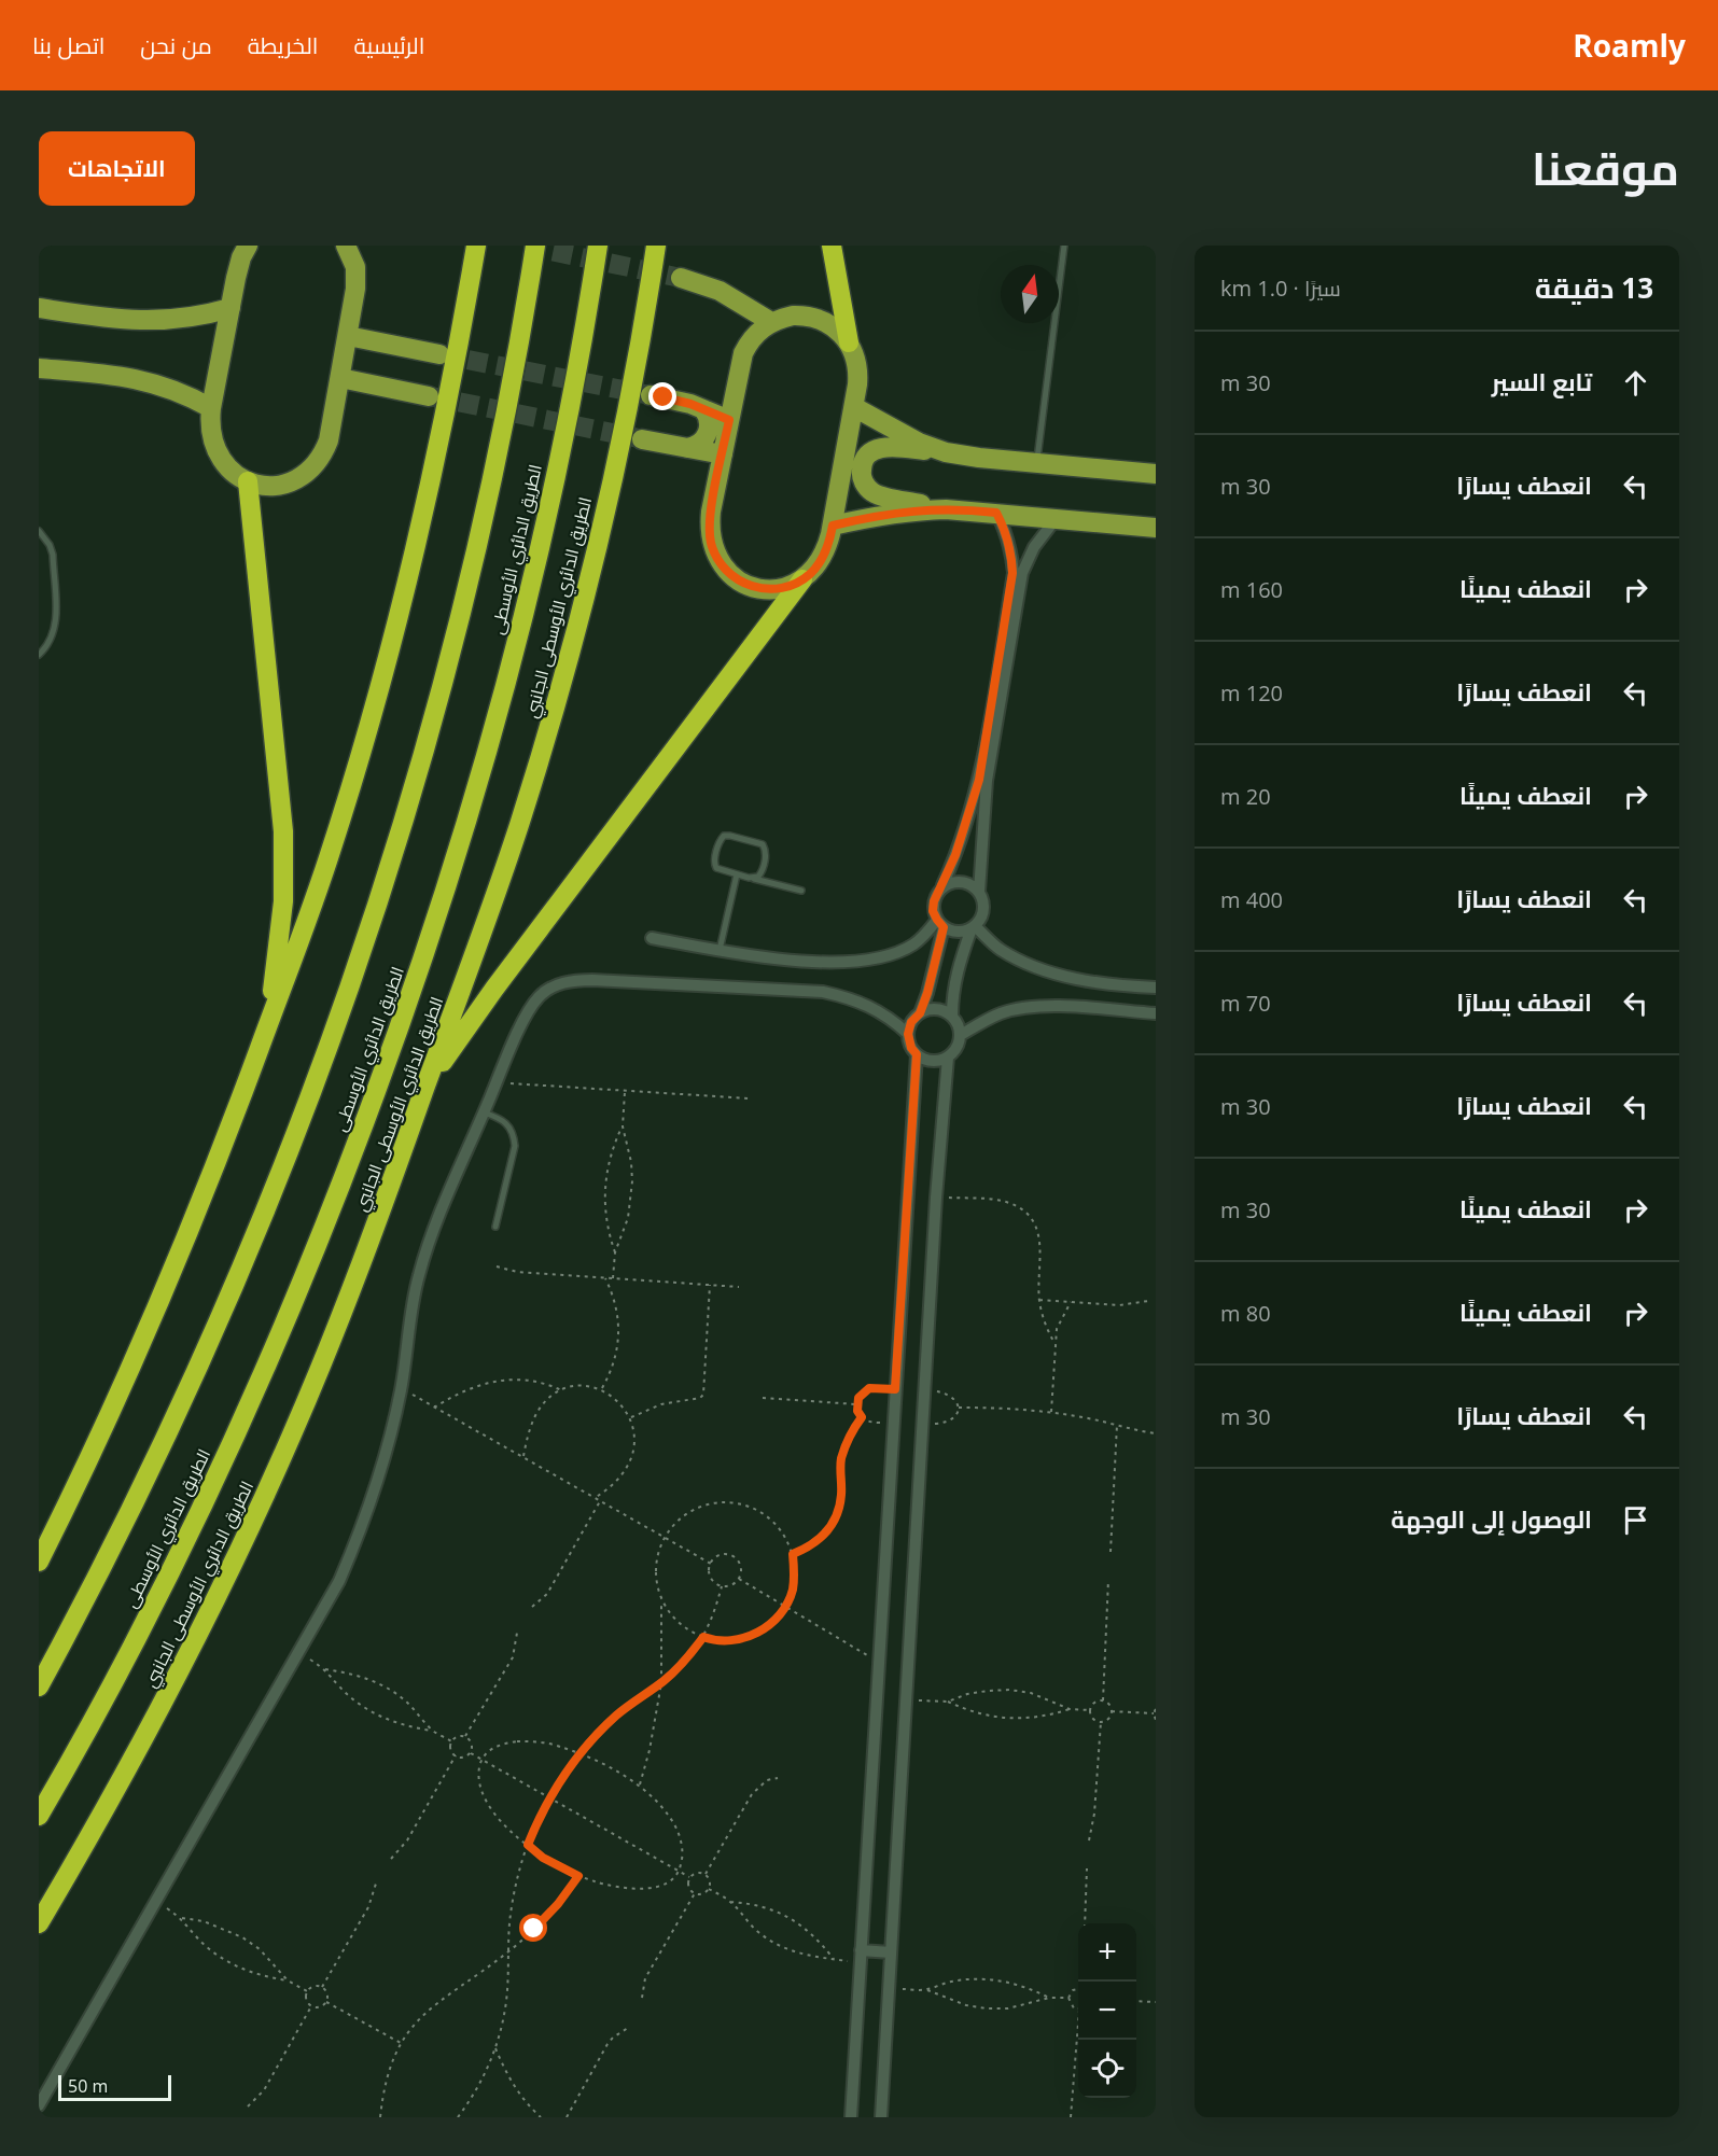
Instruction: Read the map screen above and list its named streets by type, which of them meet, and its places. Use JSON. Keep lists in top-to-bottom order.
{
  "streets": {
    "highway": ["الطريق الدائري الأوسطى", "الطريق الدائري الأوسطى الجانبي"]
  },
  "scale_bar": "50 m",
  "north": "top",
  "page": {
    "header": "Roamly",
    "nav": [
      "الرئيسية",
      "الخريطة",
      "من نحن",
      "اتصل بنا"
    ],
    "title": "موقعنا",
    "buttons": "الاتجاهات",
    "heading": ["13 دقيقة", "سيرًا · 1.0 km"],
    "list": [
      ["تابع السير", "30 m"],
      ["انعطف يسارًا", "30 m"],
      ["انعطف يمينًا", "160 m"],
      ["انعطف يسارًا", "120 m"],
      ["انعطف يمينًا", "20 m"],
      ["انعطف يسارًا", "400 m"],
      ["انعطف يسارًا", "70 m"],
      ["انعطف يسارًا", "30 m"],
      ["انعطف يمينًا", "30 m"],
      ["انعطف يمينًا", "80 m"],
      ["انعطف يسارًا", "30 m"],
      "الوصول إلى الوجهة"
    ],
    "map_buttons": ["+", "−"],
    "scale": "50 m"
  }
}
